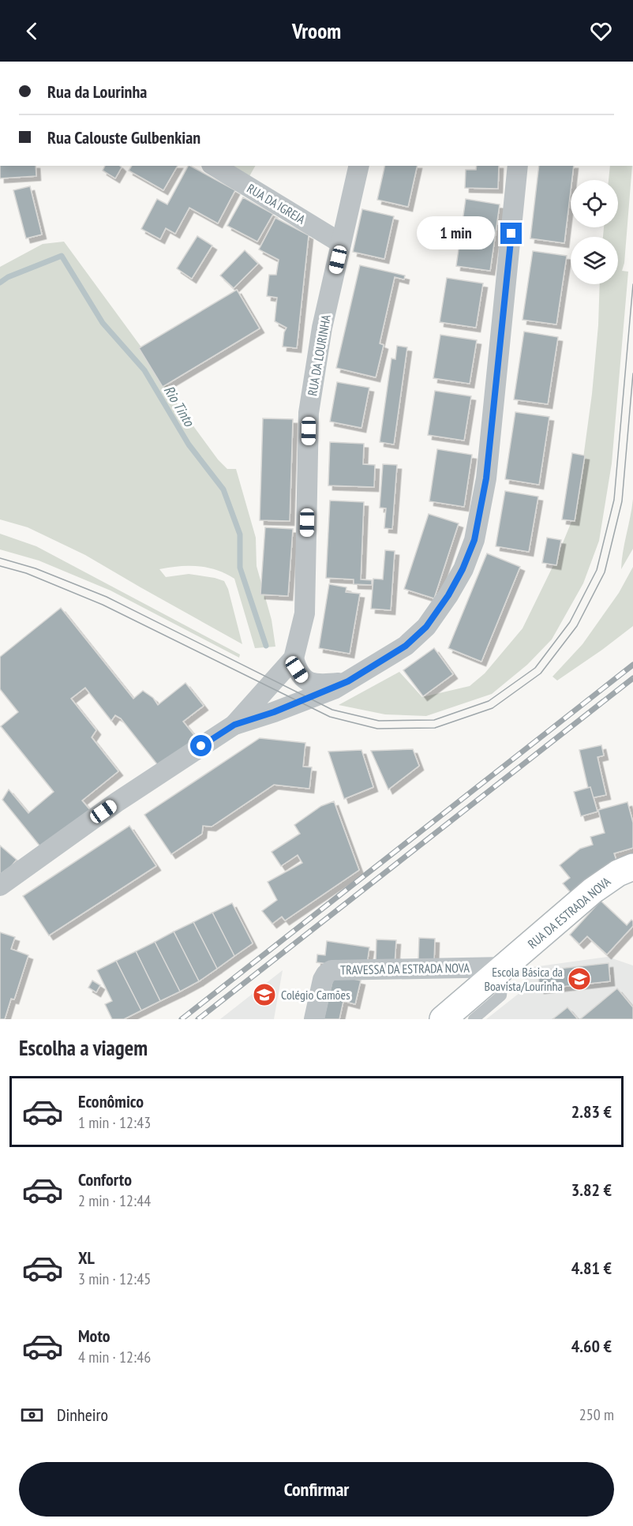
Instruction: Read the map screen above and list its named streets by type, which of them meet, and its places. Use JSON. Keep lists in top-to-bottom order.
{
  "streets": {
    "street": [
      "RUA DA IGREJA",
      "RUA DA LOURINHA",
      "RUA DA ESTRADA NOVA",
      "TRAVESSA DA ESTRADA NOVA"
    ]
  },
  "crossings": [
    ["RUA DA IGREJA", "RUA DA LOURINHA"],
    ["RUA DA ESTRADA NOVA", "TRAVESSA DA ESTRADA NOVA"]
  ],
  "water": ["Rio Tinto"],
  "places": {
    "school or university": ["Escola Básica da Boavista/Lourinha", "Colégio Camões"]
  },
  "page": {
    "header": "Vroom",
    "banner": ["Rua da Lourinha", "Rua Calouste Gulbenkian"],
    "bubble": "1 min",
    "heading": "Escolha a viagem",
    "list": [
      {
        "name": "Econômico",
        "note": "1 min · 12:43",
        "value": "2.83 €"
      },
      {
        "name": "Conforto",
        "note": "2 min · 12:44",
        "value": "3.82 €"
      },
      {
        "name": "XL",
        "note": "3 min · 12:45",
        "value": "4.81 €"
      },
      {
        "name": "Moto",
        "note": "4 min · 12:46",
        "value": "4.60 €"
      }
    ],
    "pay": ["Dinheiro", "250 m"],
    "buttons": "Confirmar"
  }
}
